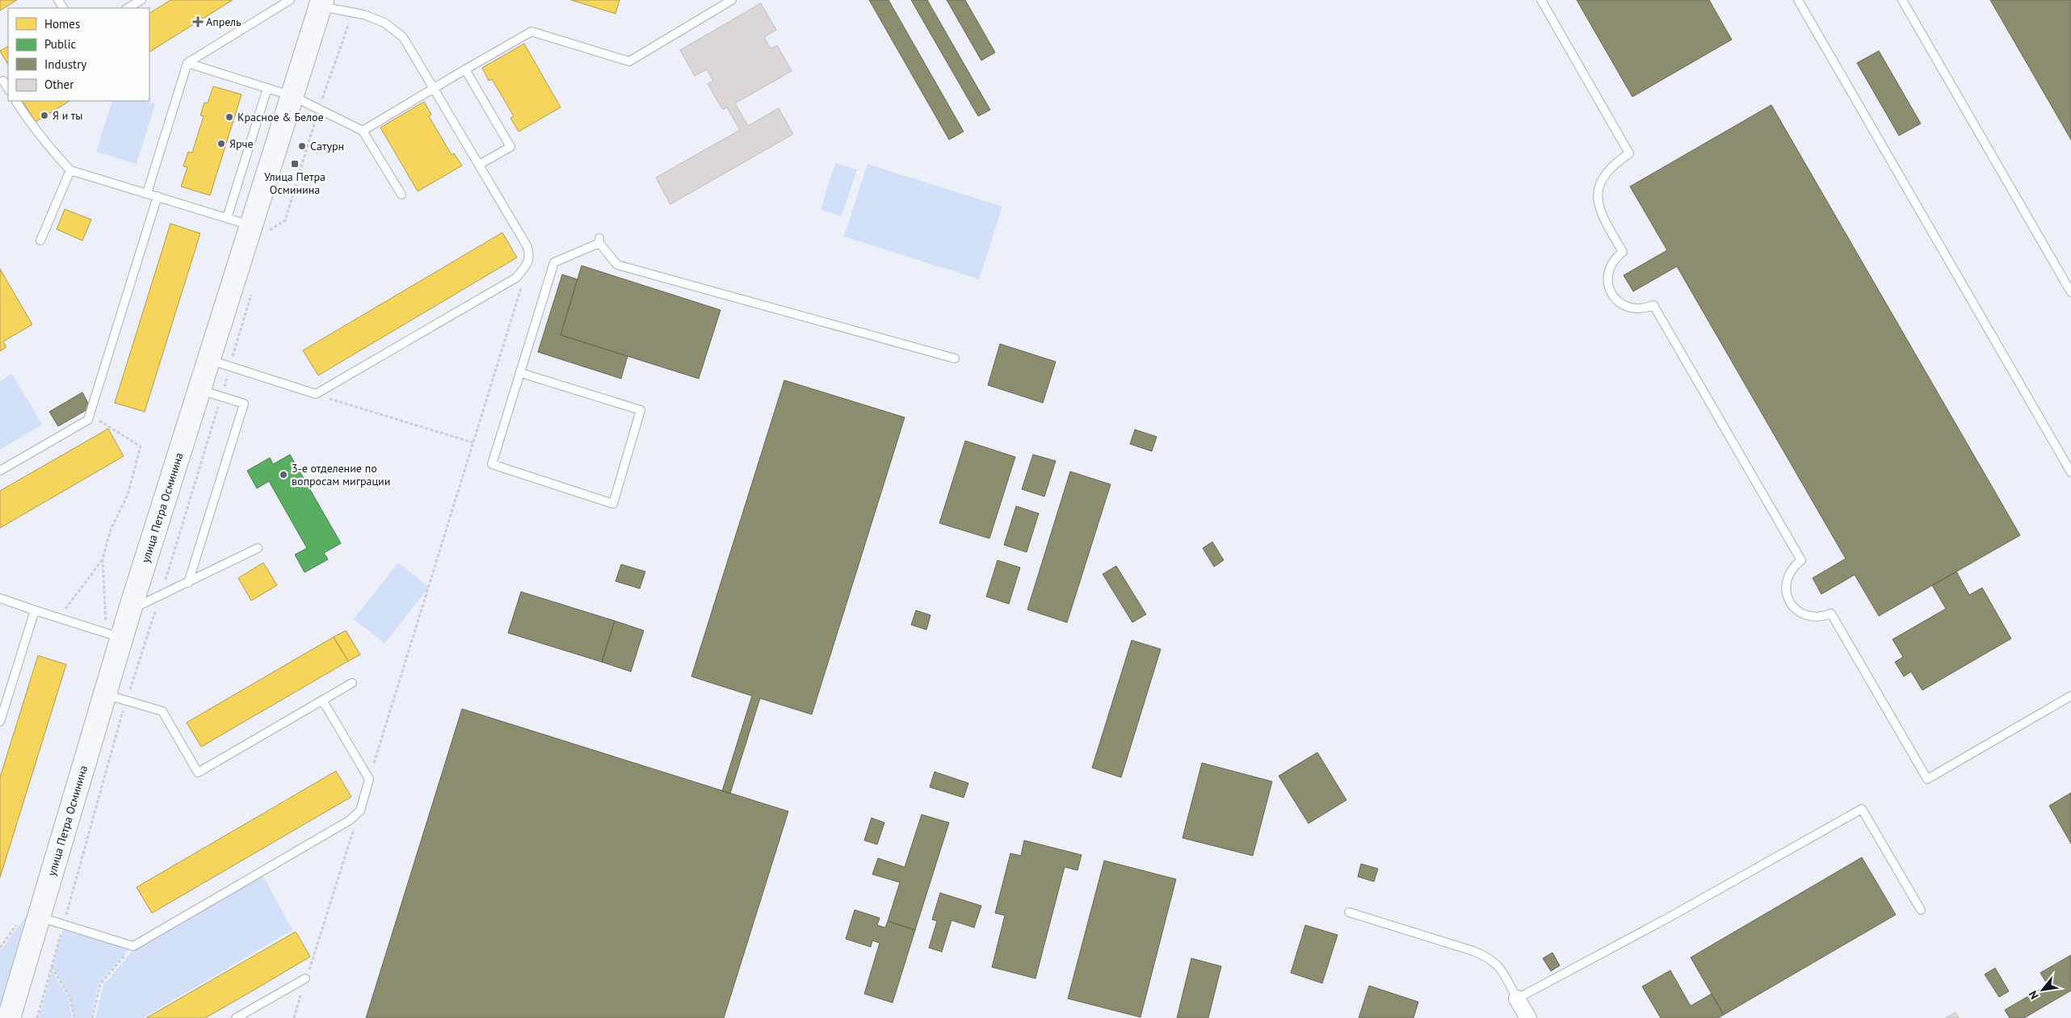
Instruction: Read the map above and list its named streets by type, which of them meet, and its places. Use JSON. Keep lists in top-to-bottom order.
{
  "streets": {
    "main road": ["улица Петра Осминина"]
  },
  "places": {
    "health": ["Апрель"],
    "other": [
      "Я и ты",
      "Красное & Белое",
      "Ярче",
      "Сатурн",
      "3-е отделение по вопросам миграции"
    ],
    "transit": ["Улица Петра Осминина"]
  },
  "legend": [
    "Homes",
    "Public",
    "Industry",
    "Other"
  ],
  "north": "bottom left"
}
